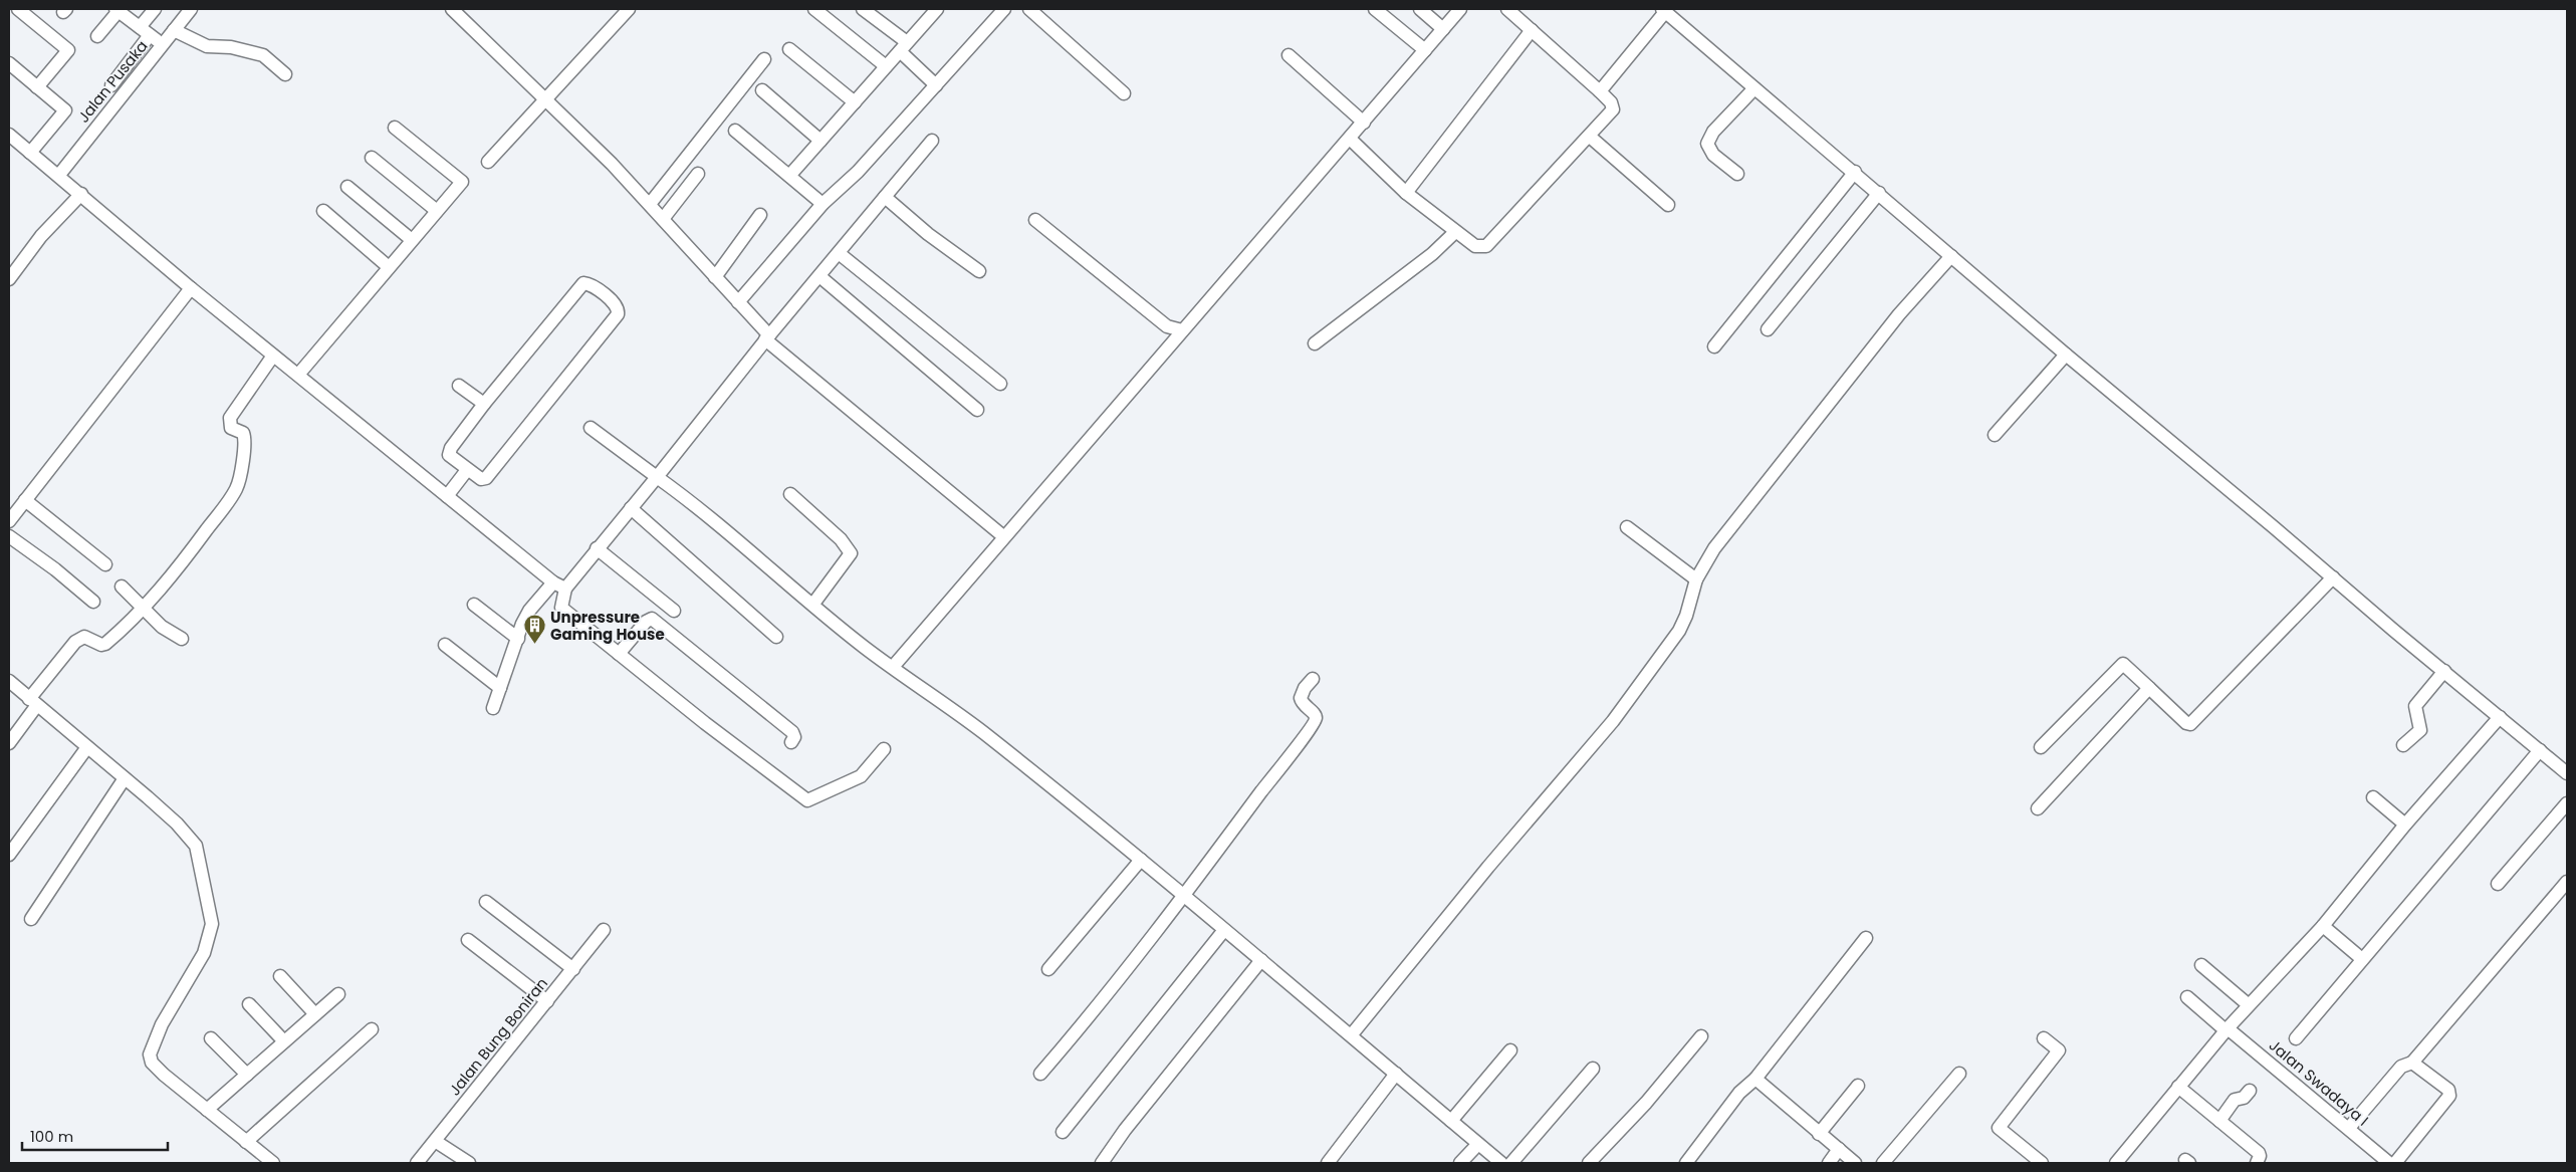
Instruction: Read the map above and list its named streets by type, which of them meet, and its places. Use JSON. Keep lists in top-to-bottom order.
{
  "streets": {
    "street": ["Jalan Pusaka", "Jalan Bung Boniran", "Jalan Swadaya I"]
  },
  "places": {
    "building": ["Unpressure Gaming House"]
  },
  "scale_bar": "100 m"
}
